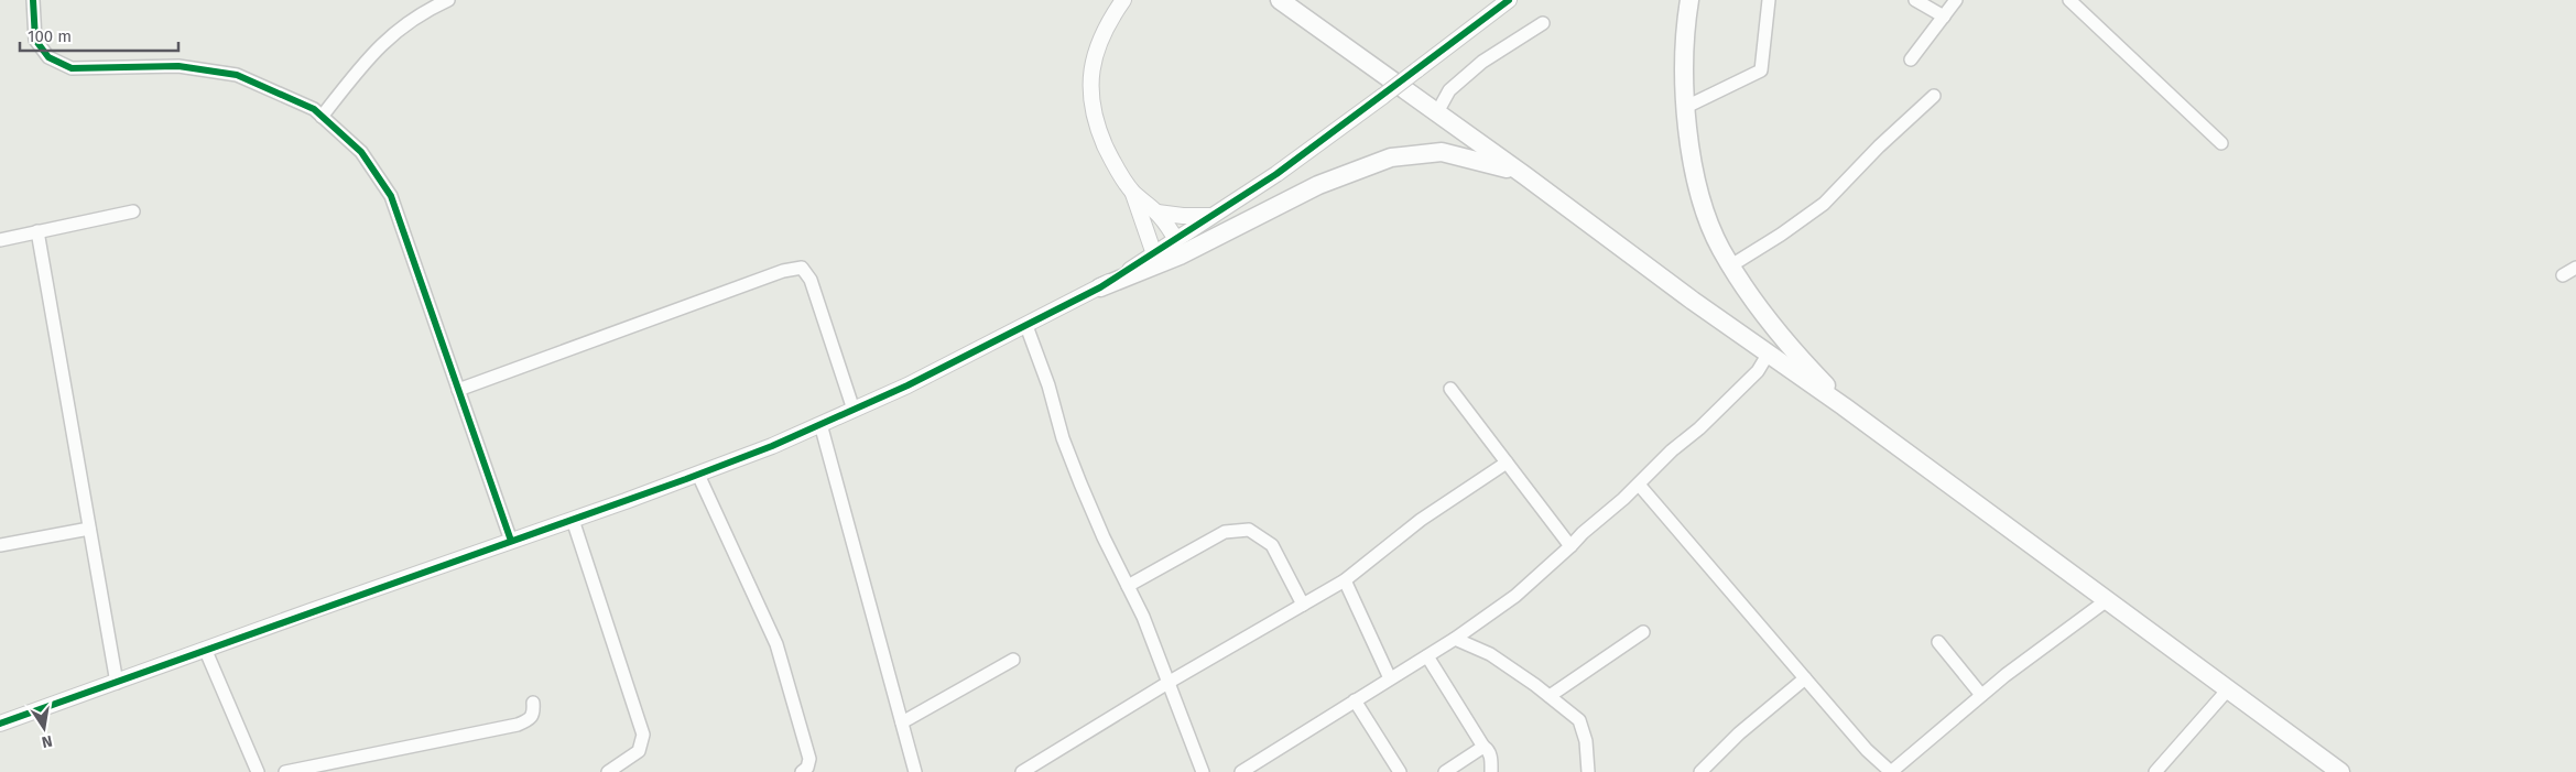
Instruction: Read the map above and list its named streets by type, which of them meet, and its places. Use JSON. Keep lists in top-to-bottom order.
{
  "scale_bar": "100 m",
  "north": "bottom"
}
